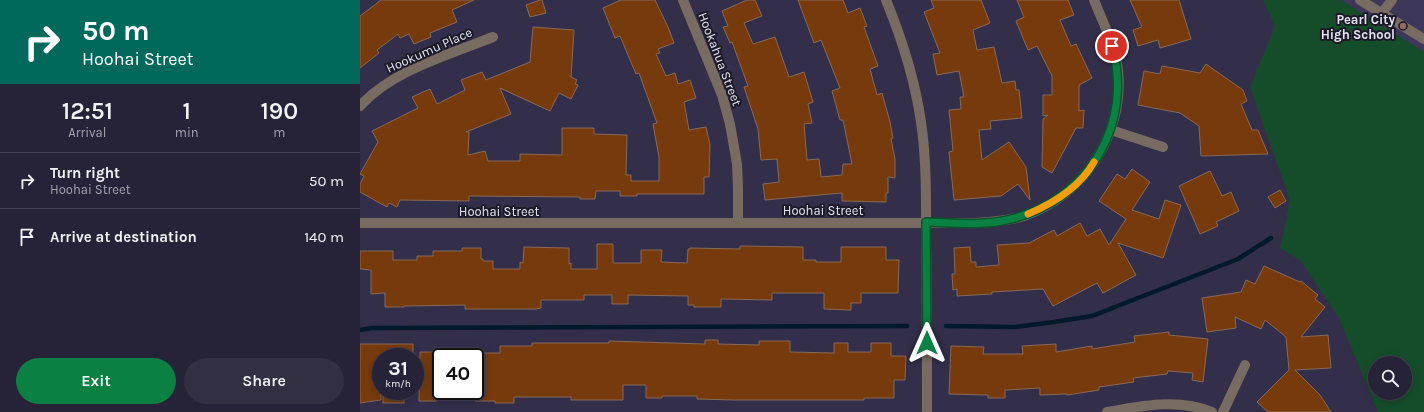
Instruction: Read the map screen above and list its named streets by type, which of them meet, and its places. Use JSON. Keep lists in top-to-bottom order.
{
  "streets": {
    "street": ["Hookumu Place", "Hookahua Street", "Hoohai Street"]
  },
  "crossings": [
    ["Hookahua Street", "Hoohai Street"]
  ],
  "places": ["Pearl City High School"],
  "page": {
    "turn": ["50 m", "Hoohai Street"],
    "eta": [
      "12:51",
      "Arrival",
      "1",
      "min",
      "190",
      "m"
    ],
    "list": [
      {
        "name": "Turn right",
        "note": "Hoohai Street",
        "value": "50 m"
      },
      {
        "name": "Arrive at destination",
        "value": "140 m"
      }
    ],
    "speed": "31 km/h",
    "limit": "40",
    "buttons": ["Exit", "Share"]
  }
}
